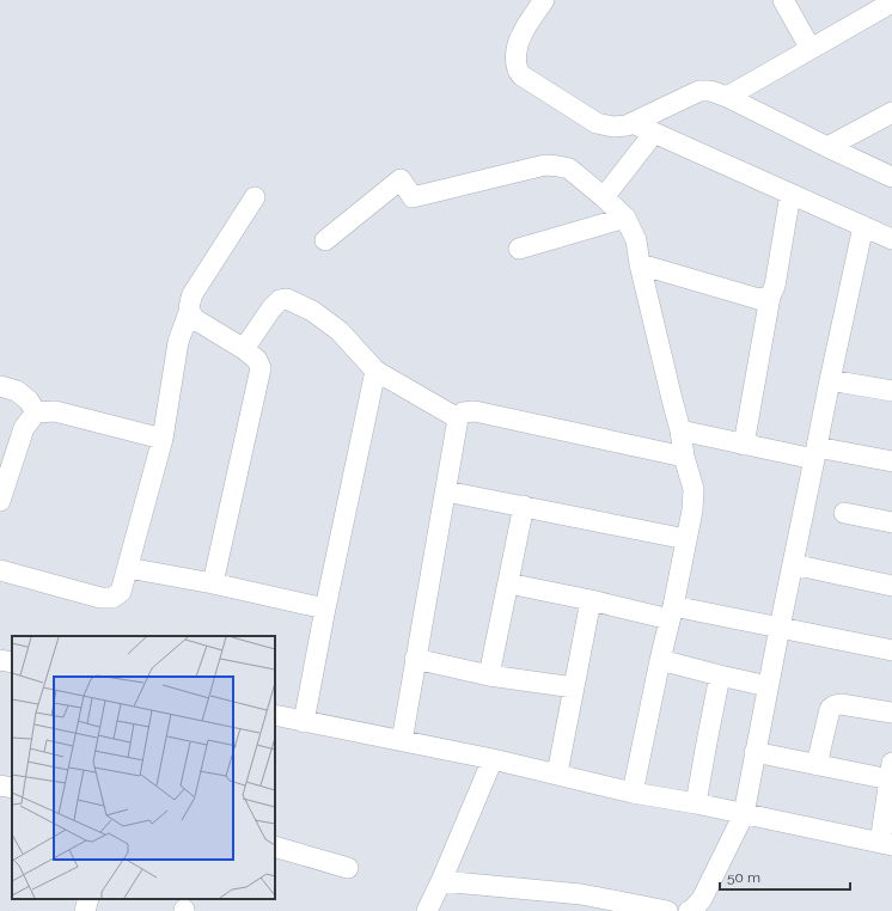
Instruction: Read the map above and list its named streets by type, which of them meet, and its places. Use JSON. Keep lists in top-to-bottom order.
{
  "scale_bar": "50 m"
}
